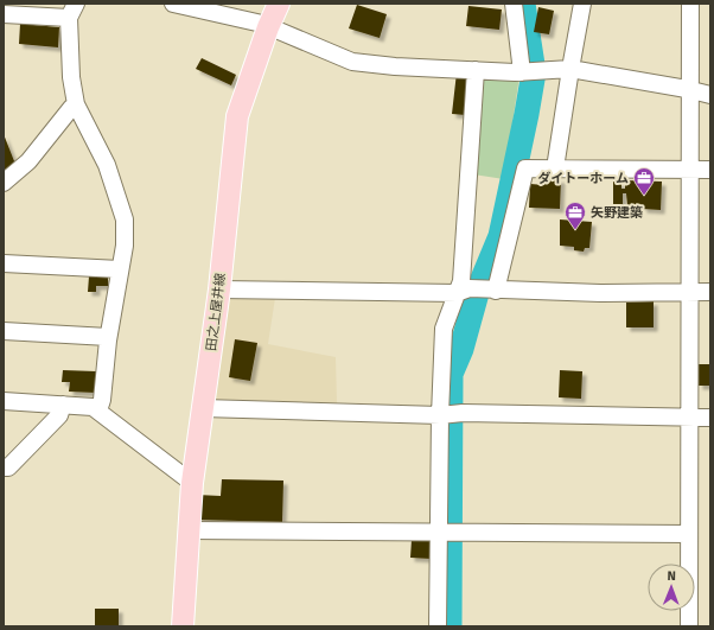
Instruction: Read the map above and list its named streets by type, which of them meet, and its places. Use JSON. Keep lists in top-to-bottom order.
{
  "streets": {
    "main road": ["田之上屋井線"]
  },
  "places": {
    "office": ["ダイトーホーム", "矢野建築"]
  },
  "north": "top"
}
